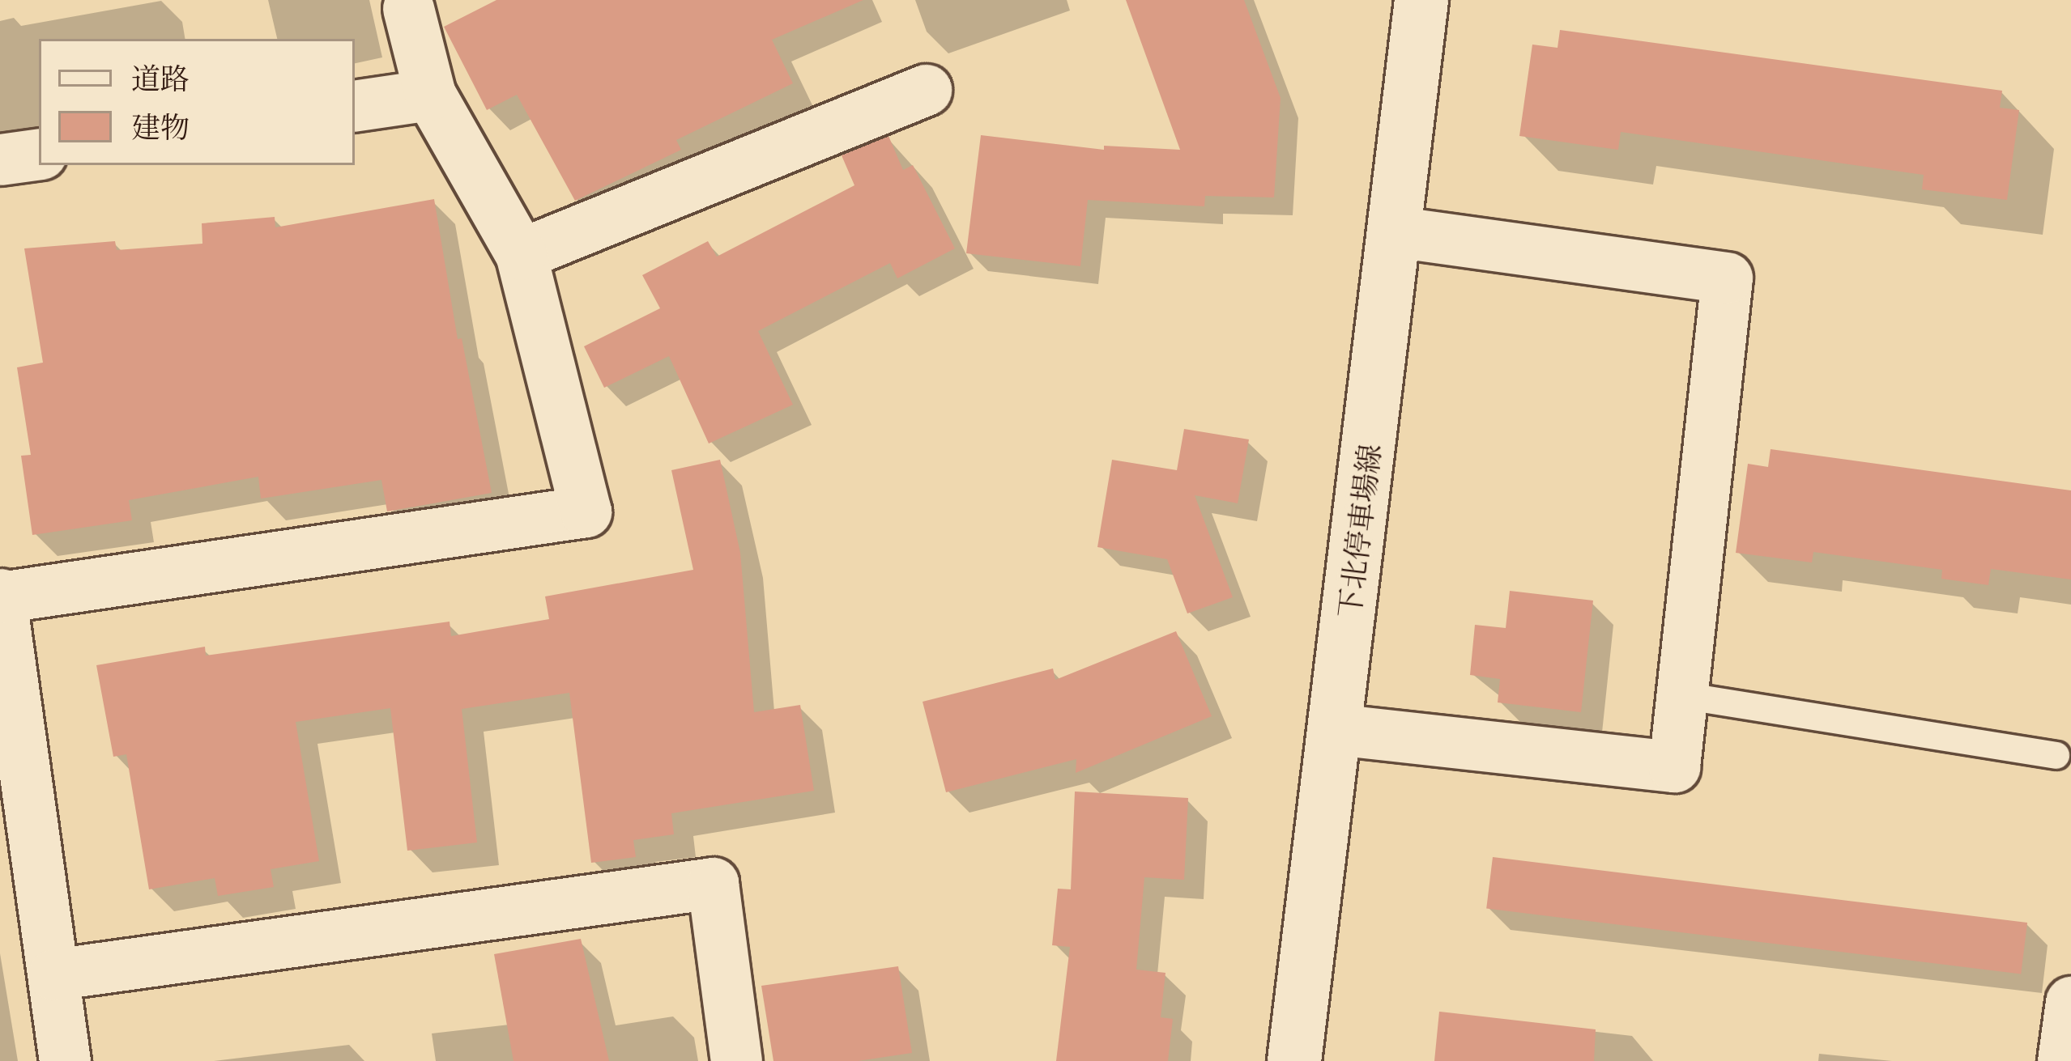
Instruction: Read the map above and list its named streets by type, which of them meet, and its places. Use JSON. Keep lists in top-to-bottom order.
{
  "streets": {
    "main road": ["下北停車場線"]
  },
  "legend": ["道路", "建物"]
}
